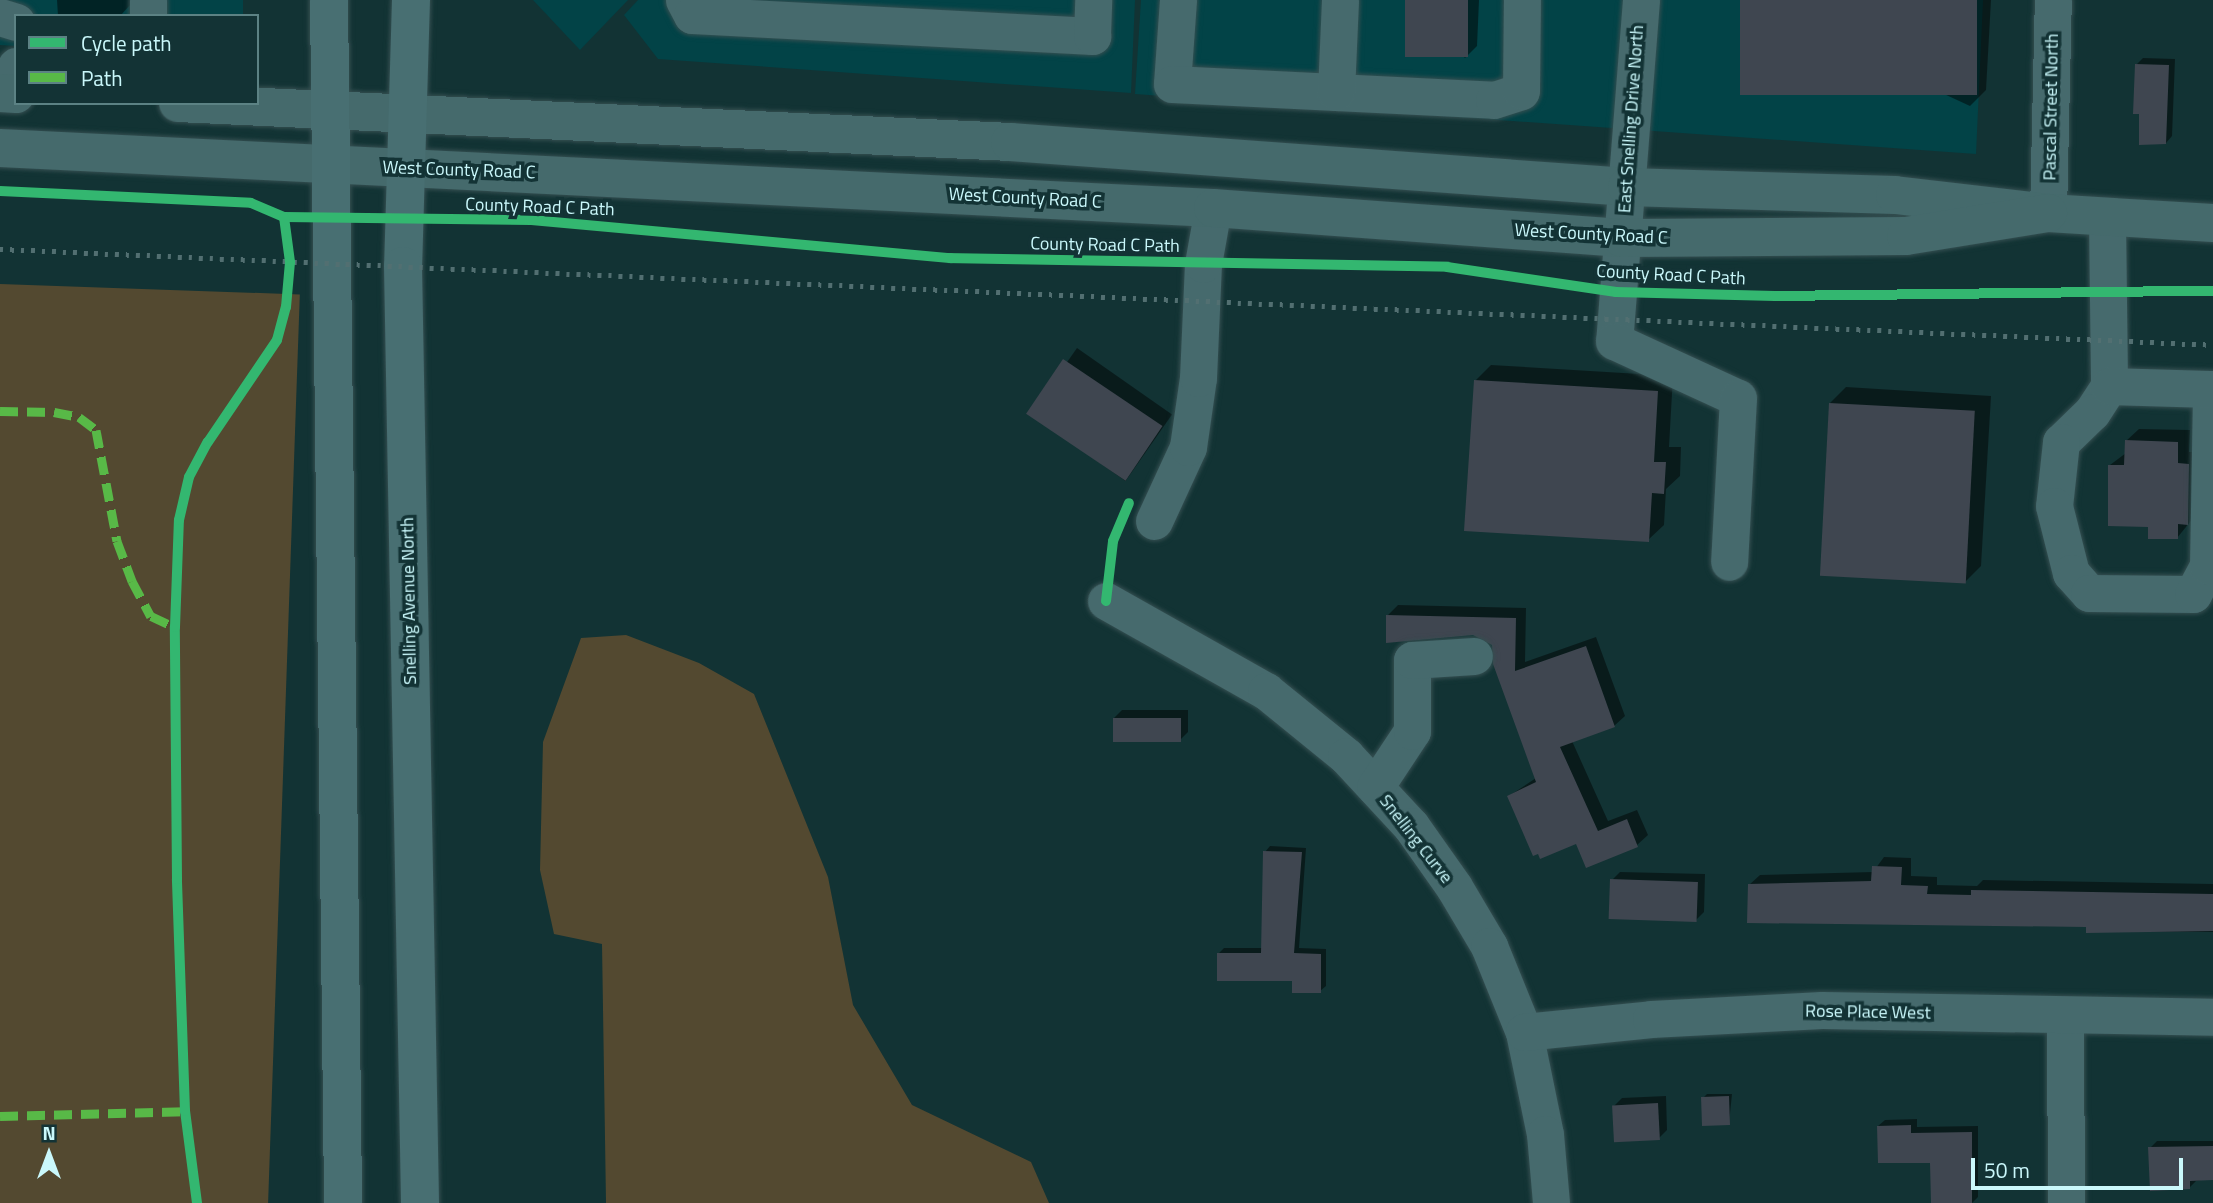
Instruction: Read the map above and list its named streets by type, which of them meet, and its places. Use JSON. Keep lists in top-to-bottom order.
{
  "streets": {
    "highway": ["Snelling Avenue North"],
    "main road": ["West County Road C"],
    "street": [
      "Pascal Street North",
      "East Snelling Drive North",
      "Snelling Curve",
      "Rose Place West"
    ],
    "cycle path": ["County Road C Path"]
  },
  "crossings": [
    ["Pascal Street North", "West County Road C"],
    ["East Snelling Drive North", "West County Road C"],
    ["West County Road C", "Snelling Avenue North"],
    ["Snelling Curve", "Rose Place West"]
  ],
  "legend": ["Cycle path", "Path"],
  "scale_bar": "50 m",
  "north": "top"
}
